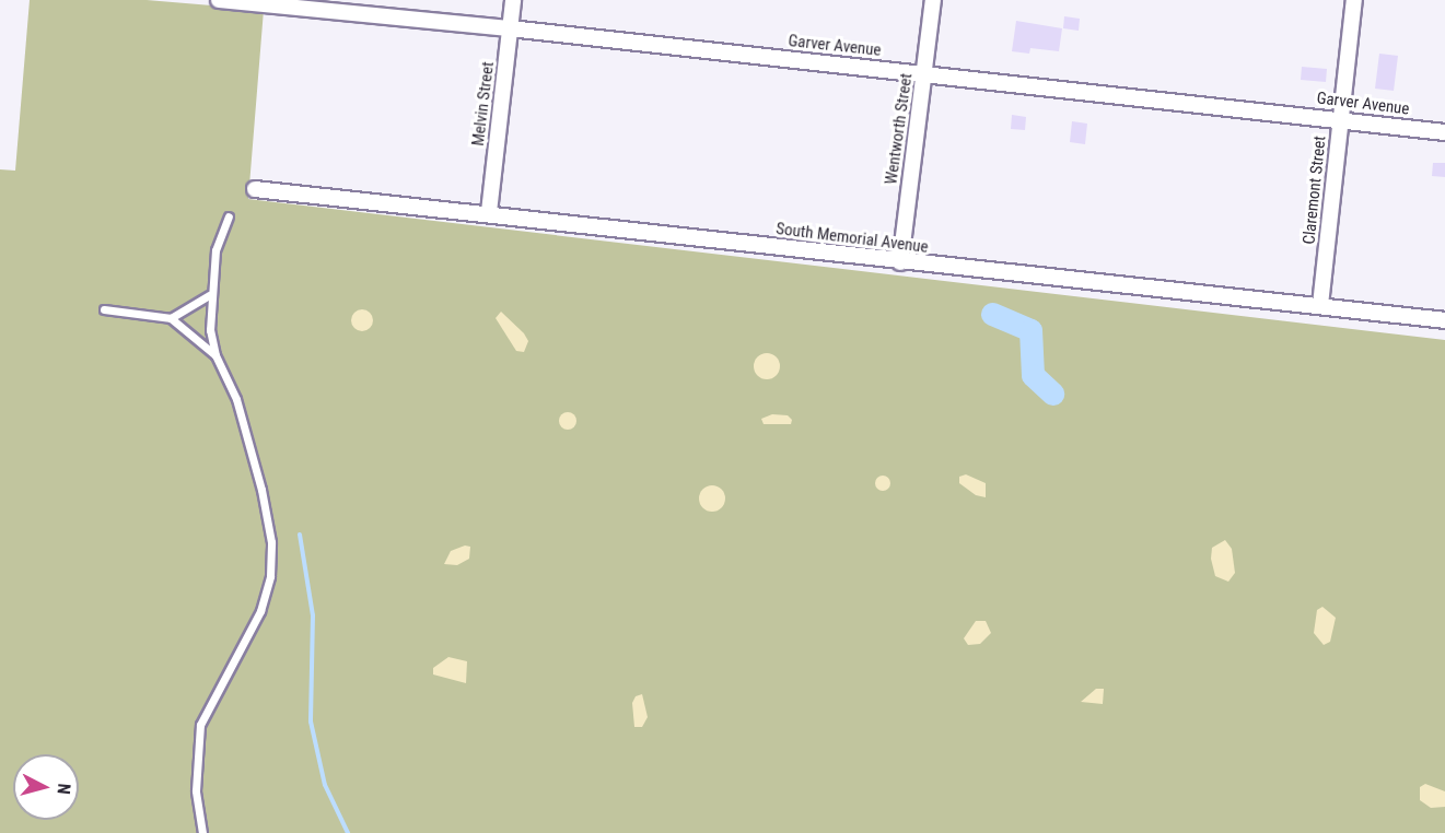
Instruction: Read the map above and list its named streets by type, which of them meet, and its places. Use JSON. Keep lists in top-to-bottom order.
{
  "streets": {
    "street": [
      "Garver Avenue",
      "Melvin Street",
      "Wentworth Street",
      "Claremont Street",
      "South Memorial Avenue"
    ]
  },
  "crossings": [
    ["Garver Avenue", "Melvin Street"],
    ["Garver Avenue", "Wentworth Street"],
    ["Garver Avenue", "Claremont Street"],
    ["Melvin Street", "South Memorial Avenue"],
    ["Wentworth Street", "South Memorial Avenue"],
    ["Claremont Street", "South Memorial Avenue"]
  ],
  "north": "right"
}
